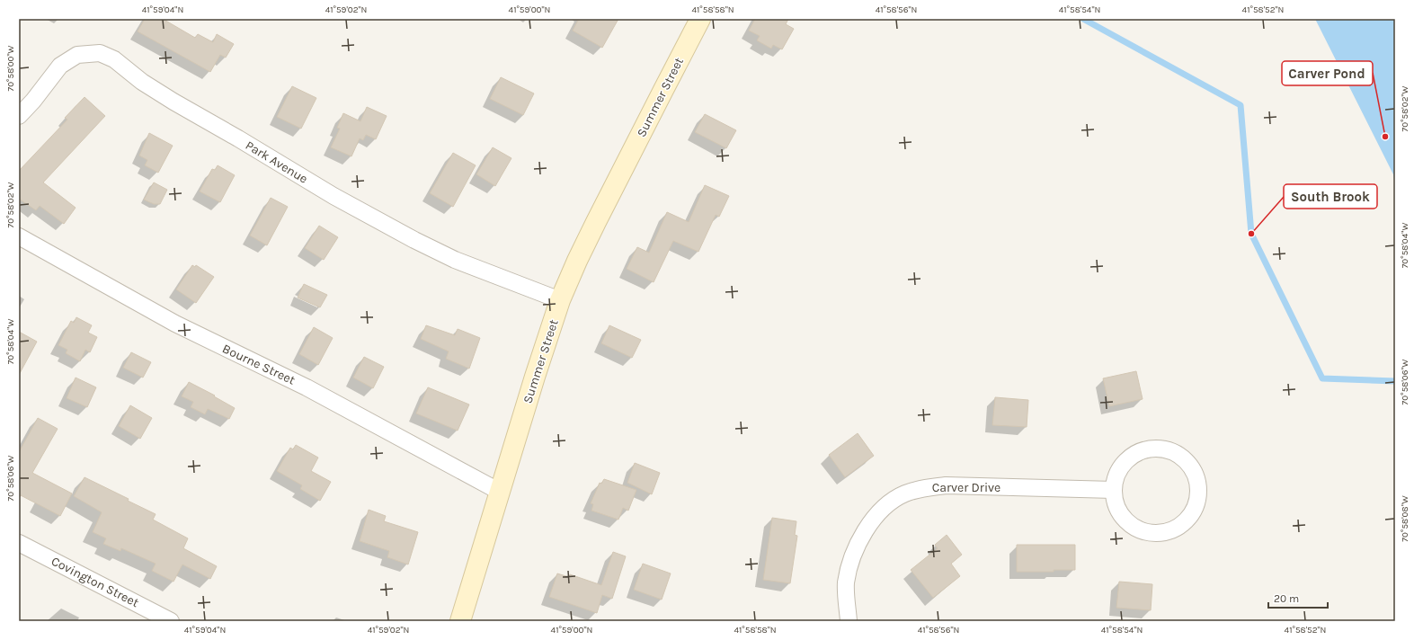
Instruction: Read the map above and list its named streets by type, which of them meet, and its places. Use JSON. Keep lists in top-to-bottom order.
{
  "streets": {
    "main road": ["Summer Street"],
    "street": [
      "Park Avenue",
      "Bourne Street",
      "Carver Drive",
      "Covington Street"
    ]
  },
  "crossings": [
    ["Summer Street", "Park Avenue"],
    ["Summer Street", "Bourne Street"]
  ],
  "places": ["Carver Pond", "South Brook"],
  "scale_bar": "20 m",
  "coordinates": [
    "41°59'04\"N",
    "41°59'02\"N",
    "41°59'00\"N",
    "41°58'58\"N",
    "41°58'56\"N",
    "41°58'54\"N",
    "41°58'52\"N",
    "70°58'00\"W",
    "70°58'02\"W",
    "70°58'04\"W",
    "70°58'06\"W",
    "70°58'08\"W"
  ]
}
